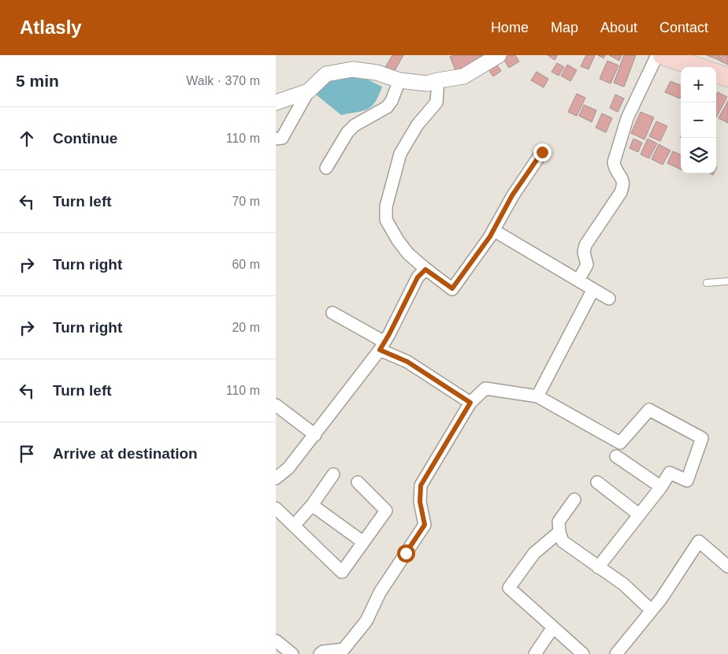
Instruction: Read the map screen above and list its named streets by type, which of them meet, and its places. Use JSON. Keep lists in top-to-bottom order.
{
  "page": {
    "header": "Atlasly",
    "nav": [
      "Home",
      "Map",
      "About",
      "Contact"
    ],
    "heading": ["5 min", "Walk · 370 m"],
    "map_buttons": ["+", "−"],
    "list": [
      ["Continue", "110 m"],
      ["Turn left", "70 m"],
      ["Turn right", "60 m"],
      ["Turn right", "20 m"],
      ["Turn left", "110 m"],
      "Arrive at destination"
    ]
  }
}
